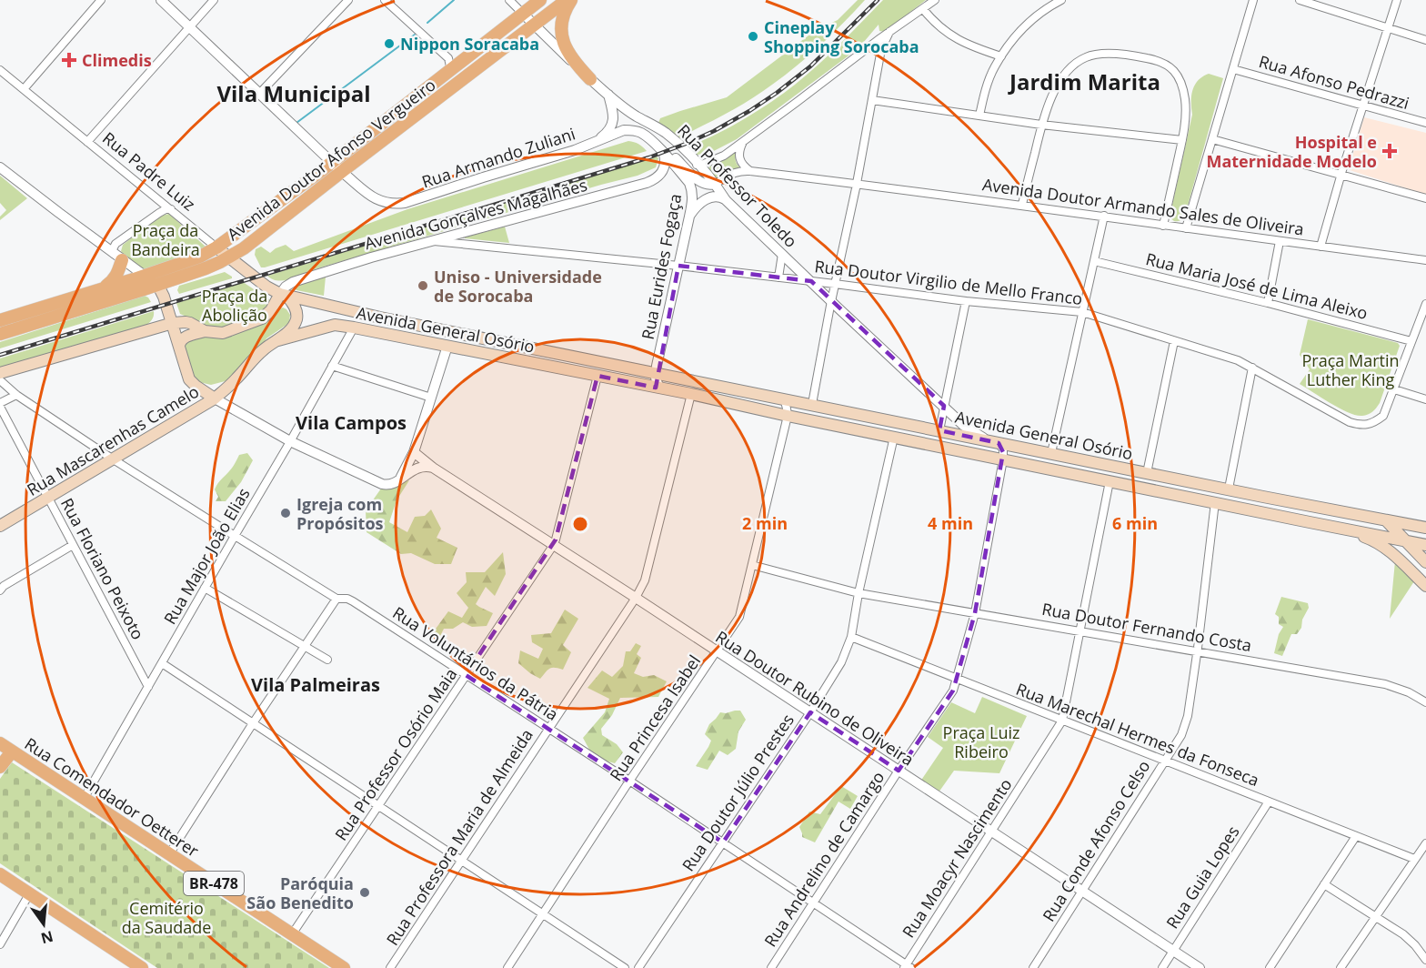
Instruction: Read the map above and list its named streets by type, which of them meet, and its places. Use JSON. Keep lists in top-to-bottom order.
{
  "streets": {
    "main road": [
      "Avenida Doutor Afonso Vergueiro",
      "Rua Padre Luiz",
      "Avenida General Osório",
      "Rua Mascarenhas Camelo",
      "Rua Comendador Oetterer",
      "BR-478"
    ],
    "street": [
      "Rua Afonso Pedrazzi",
      "Rua Armando Zuliani",
      "Rua Professor Toledo",
      "Avenida Doutor Armando Sales de Oliveira",
      "Avenida Gonçalves Magalhães",
      "Rua Eurides Fogaça",
      "Rua Doutor Virgilio de Mello Franco",
      "Rua Maria José de Lima Aleixo",
      "Rua Major João Elias",
      "Rua Floriano Peixoto",
      "Rua Doutor Fernando Costa",
      "Rua Voluntários da Pátria",
      "Rua Doutor Rubino de Oliveira",
      "Rua Princesa Isabel",
      "Rua Marechal Hermes da Fonseca",
      "Rua Professor Osório Maia",
      "Rua Doutor Júlio Prestes",
      "Rua Professora Maria de Almeida",
      "Rua Conde Afonso Celso",
      "Rua Moacyr Nascimento",
      "Rua Andrelino de Camargo",
      "Rua Guia Lopes"
    ]
  },
  "crossings": [
    ["Rua Armando Zuliani", "Avenida Doutor Afonso Vergueiro"],
    ["Rua Armando Zuliani", "Rua Professor Toledo"],
    ["Avenida Doutor Afonso Vergueiro", "Rua Padre Luiz"],
    ["Avenida Doutor Afonso Vergueiro", "Rua Professor Toledo"],
    ["Rua Padre Luiz", "Avenida Gonçalves Magalhães"],
    ["Rua Padre Luiz", "Avenida General Osório"],
    ["Rua Professor Toledo", "Avenida Gonçalves Magalhães"],
    ["Rua Professor Toledo", "Rua Eurides Fogaça"],
    ["Rua Professor Toledo", "Rua Doutor Virgilio de Mello Franco"],
    ["Rua Professor Toledo", "Avenida General Osório"],
    ["Avenida Gonçalves Magalhães", "Rua Doutor Virgilio de Mello Franco"],
    ["Avenida Gonçalves Magalhães", "Avenida General Osório"],
    ["Rua Eurides Fogaça", "Rua Doutor Virgilio de Mello Franco"],
    ["Rua Eurides Fogaça", "Avenida General Osório"],
    ["Avenida General Osório", "Rua Mascarenhas Camelo"],
    ["Avenida General Osório", "Rua Major João Elias"],
    ["Avenida General Osório", "Rua Princesa Isabel"],
    ["Avenida General Osório", "Rua Professor Osório Maia"],
    ["Avenida General Osório", "Rua Doutor Júlio Prestes"],
    ["Avenida General Osório", "Rua Professora Maria de Almeida"],
    ["Avenida General Osório", "Rua Conde Afonso Celso"],
    ["Avenida General Osório", "Rua Moacyr Nascimento"],
    ["Avenida General Osório", "Rua Andrelino de Camargo"],
    ["Rua Mascarenhas Camelo", "Rua Floriano Peixoto"],
    ["Rua Mascarenhas Camelo", "Rua Voluntários da Pátria"],
    ["Rua Major João Elias", "Rua Floriano Peixoto"],
    ["Rua Major João Elias", "Rua Voluntários da Pátria"],
    ["Rua Major João Elias", "Rua Comendador Oetterer"],
    ["Rua Doutor Fernando Costa", "Rua Princesa Isabel"],
    ["Rua Doutor Fernando Costa", "Rua Doutor Júlio Prestes"],
    ["Rua Doutor Fernando Costa", "Rua Conde Afonso Celso"],
    ["Rua Doutor Fernando Costa", "Rua Moacyr Nascimento"],
    ["Rua Doutor Fernando Costa", "Rua Andrelino de Camargo"],
    ["Rua Voluntários da Pátria", "Rua Princesa Isabel"],
    ["Rua Voluntários da Pátria", "Rua Professor Osório Maia"],
    ["Rua Voluntários da Pátria", "Rua Doutor Júlio Prestes"],
    ["Rua Voluntários da Pátria", "Rua Professora Maria de Almeida"],
    ["Rua Voluntários da Pátria", "Rua Moacyr Nascimento"],
    ["Rua Voluntários da Pátria", "Rua Andrelino de Camargo"],
    ["Rua Doutor Rubino de Oliveira", "Rua Princesa Isabel"],
    ["Rua Doutor Rubino de Oliveira", "Rua Professor Osório Maia"],
    ["Rua Doutor Rubino de Oliveira", "Rua Doutor Júlio Prestes"],
    ["Rua Doutor Rubino de Oliveira", "Rua Professora Maria de Almeida"],
    ["Rua Doutor Rubino de Oliveira", "Rua Conde Afonso Celso"],
    ["Rua Doutor Rubino de Oliveira", "Rua Moacyr Nascimento"],
    ["Rua Doutor Rubino de Oliveira", "Rua Andrelino de Camargo"],
    ["Rua Doutor Rubino de Oliveira", "Rua Guia Lopes"],
    ["Rua Marechal Hermes da Fonseca", "Rua Doutor Júlio Prestes"],
    ["Rua Marechal Hermes da Fonseca", "Rua Conde Afonso Celso"],
    ["Rua Marechal Hermes da Fonseca", "Rua Moacyr Nascimento"],
    ["Rua Marechal Hermes da Fonseca", "Rua Andrelino de Camargo"],
    ["Rua Marechal Hermes da Fonseca", "Rua Guia Lopes"],
    ["Rua Professor Osório Maia", "Rua Comendador Oetterer"]
  ],
  "districts": [
    "Jardim Marita",
    "Vila Municipal",
    "Vila Campos",
    "Vila Palmeiras"
  ],
  "parks": [
    "Praça da Bandeira",
    "Praça da Abolição",
    "Praça Martin Luther King",
    "Praça Luiz Ribeiro",
    "Cemitério da Saudade"
  ],
  "places": {
    "other": [
      "Cineplay Shopping Sorocaba",
      "Nippon Soracaba",
      "Uniso - Universidade de Sorocaba",
      "Igreja com Propósitos",
      "Paróquia São Benedito"
    ],
    "health": ["Climedis", "Hospital e Maternidade Modelo"]
  },
  "north": "bottom",
  "rings": ["2 min", "4 min", "6 min"]
}
